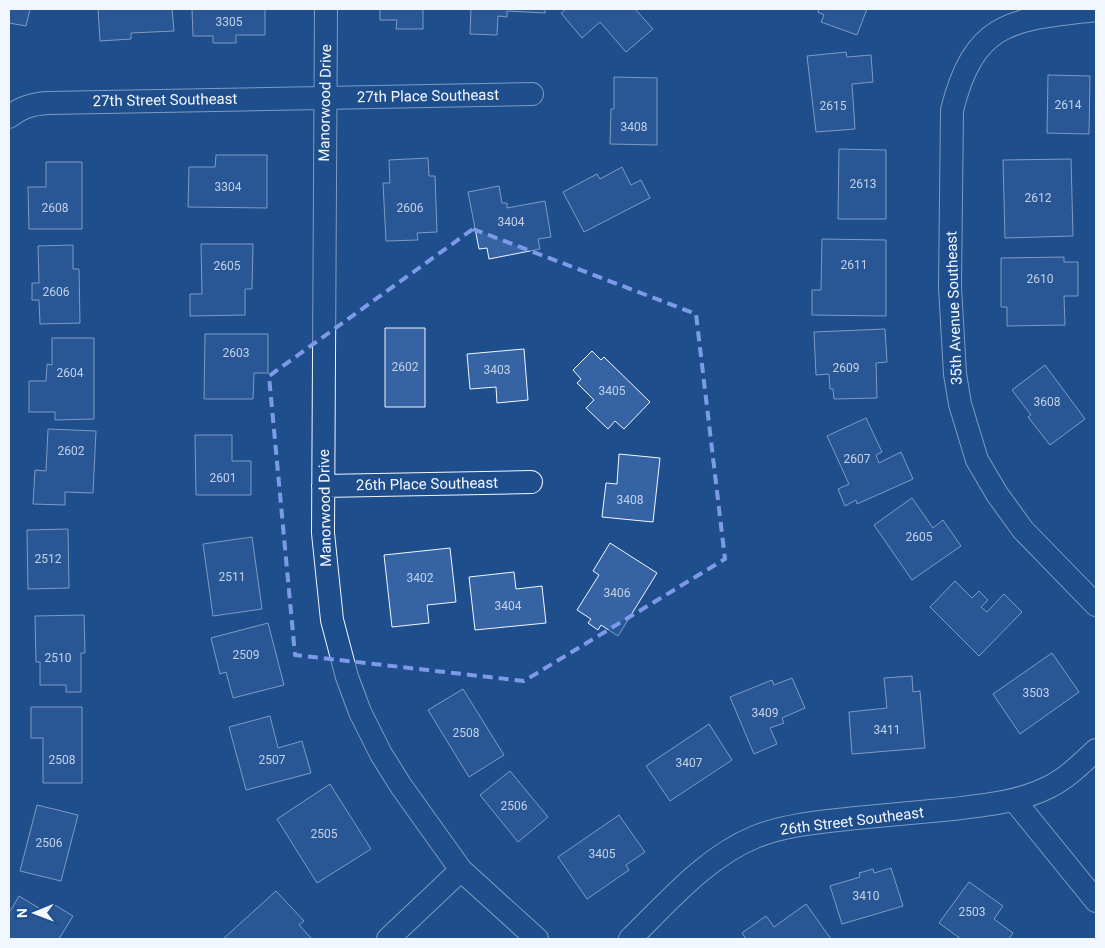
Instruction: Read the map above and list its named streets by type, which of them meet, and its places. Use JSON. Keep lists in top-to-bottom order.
{
  "streets": {
    "street": [
      "27th Place Southeast",
      "27th Street Southeast",
      "Manorwood Drive",
      "35th Avenue Southeast",
      "26th Place Southeast",
      "26th Street Southeast"
    ]
  },
  "crossings": [
    ["27th Place Southeast", "27th Street Southeast"],
    ["27th Place Southeast", "Manorwood Drive"],
    ["27th Street Southeast", "Manorwood Drive"],
    ["Manorwood Drive", "26th Place Southeast"]
  ],
  "house_numbers": [
    "3305",
    "2614",
    "2615",
    "3408",
    "2613",
    "3304",
    "2612",
    "2608",
    "2606",
    "3404",
    "2611",
    "2605",
    "2610",
    "2606",
    "2603",
    "2602",
    "2609",
    "3403",
    "2604",
    "3405",
    "3608",
    "2602",
    "2607",
    "2601",
    "3408",
    "2605",
    "2512",
    "2511",
    "3402",
    "3406",
    "3404",
    "2509",
    "2510",
    "3503",
    "3409",
    "3411",
    "2508",
    "2508",
    "2507",
    "3407",
    "2506",
    "2505",
    "2506",
    "3405",
    "3410",
    "2503"
  ],
  "north": "left"
}
